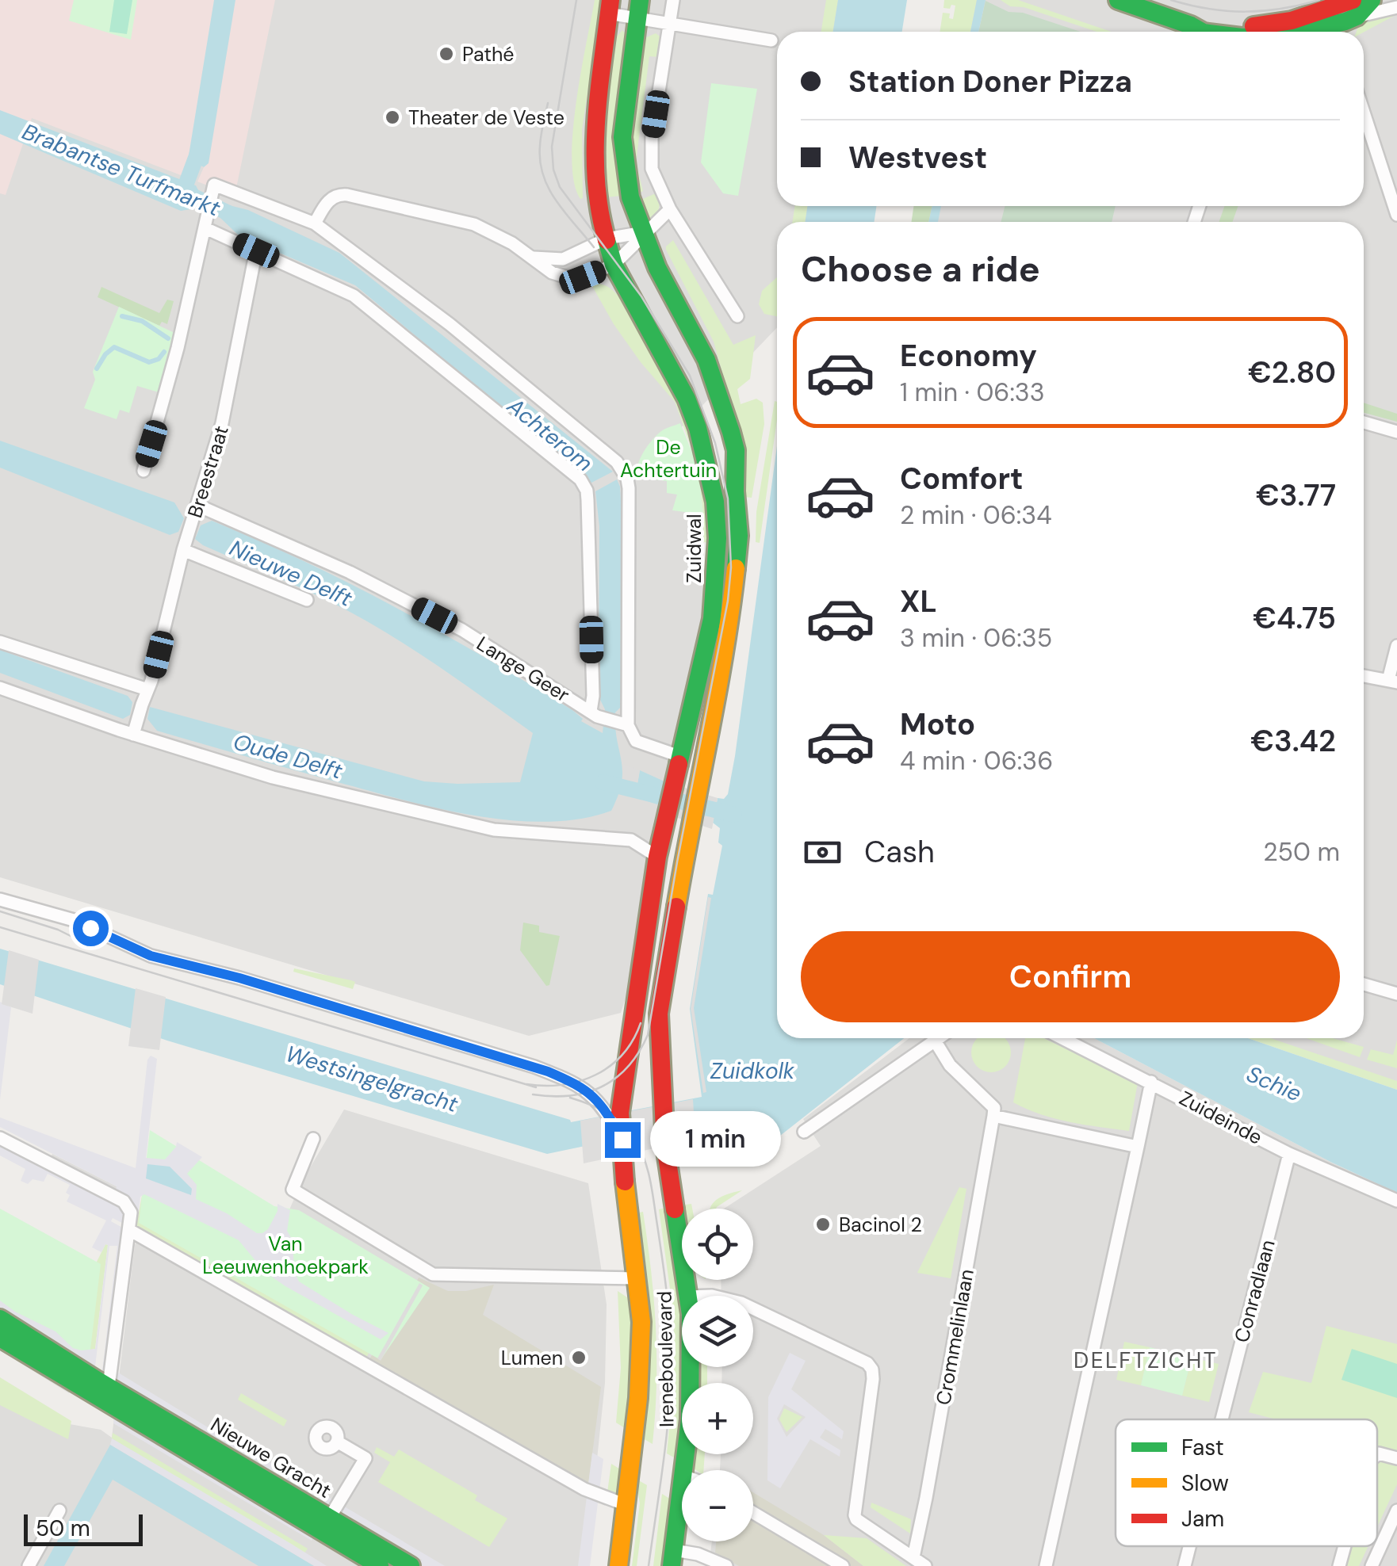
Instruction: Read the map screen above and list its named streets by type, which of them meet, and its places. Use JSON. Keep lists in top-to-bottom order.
{
  "streets": {
    "main road": ["Zuidwal", "Ireneboulevard", "Nieuwe Gracht"],
    "street": [
      "Breestraat",
      "Lange Geer",
      "Zuideinde",
      "Conradlaan",
      "Crommelinlaan"
    ]
  },
  "crossings": [
    ["Breestraat", "Lange Geer"],
    ["Zuidwal", "Ireneboulevard"],
    ["Zuideinde", "Conradlaan"]
  ],
  "districts": ["DELFTZICHT"],
  "water": [
    "Brabantse Turfmarkt",
    "Achterom",
    "Nieuwe Delft",
    "Oude Delft",
    "Zuidkolk",
    "Westsingelgracht",
    "Schie"
  ],
  "parks": ["De Achtertuin", "Van Leeuwenhoekpark"],
  "places": [
    "Pathé",
    "Theater de Veste",
    "Bacinol 2",
    "Lumen"
  ],
  "legend": ["Fast", "Slow", "Jam"],
  "scale_bar": "50 m",
  "page": {
    "banner": ["Station Doner Pizza", "Westvest"],
    "heading": "Choose a ride",
    "list": [
      {
        "name": "Economy",
        "note": "1 min · 06:33",
        "value": "€2.80"
      },
      {
        "name": "Comfort",
        "note": "2 min · 06:34",
        "value": "€3.77"
      },
      {
        "name": "XL",
        "note": "3 min · 06:35",
        "value": "€4.75"
      },
      {
        "name": "Moto",
        "note": "4 min · 06:36",
        "value": "€3.42"
      }
    ],
    "pay": ["Cash", "250 m"],
    "buttons": "Confirm",
    "bubble": "1 min",
    "map_buttons": ["+", "−"],
    "scale": "50 m"
  }
}
